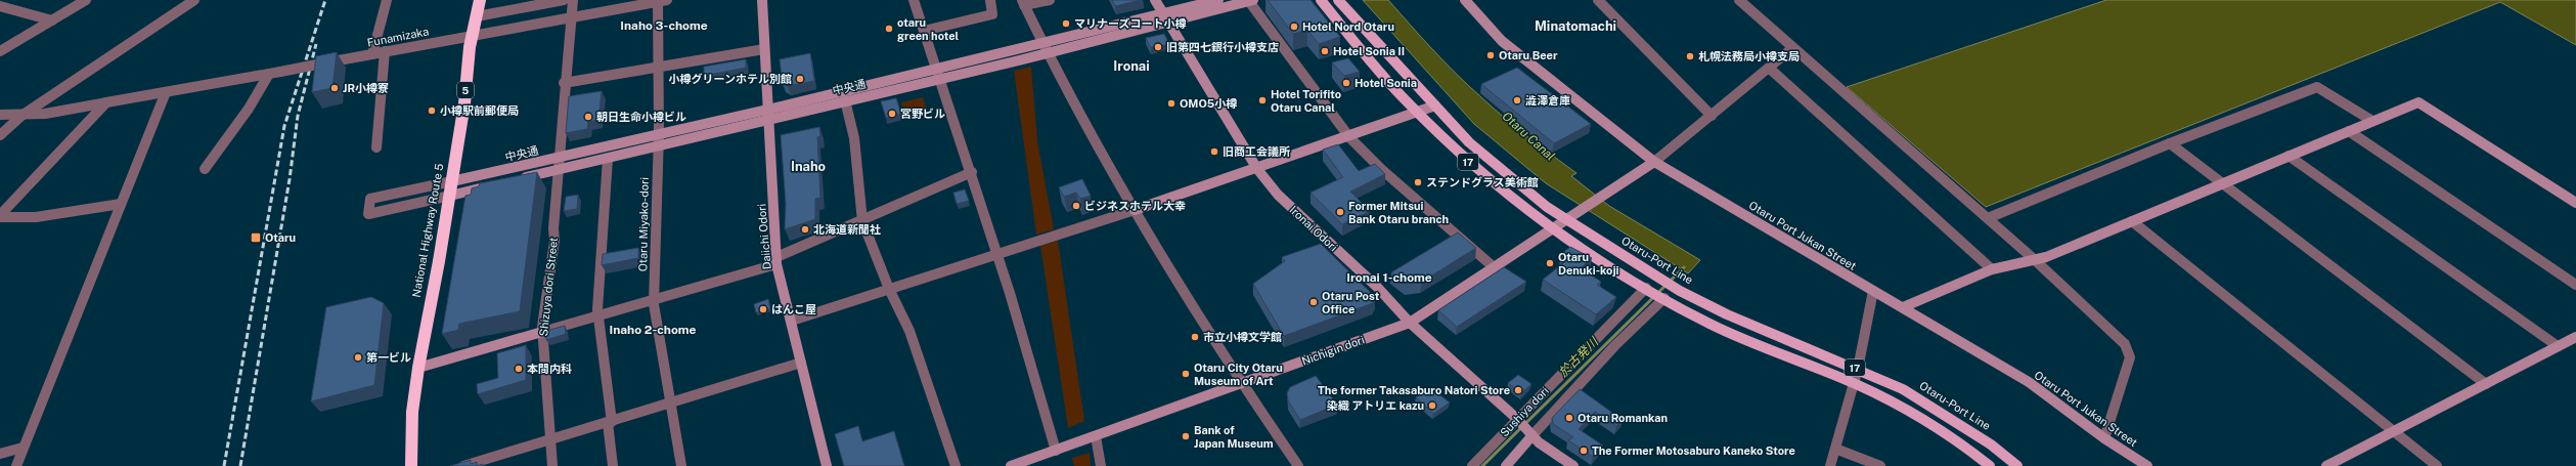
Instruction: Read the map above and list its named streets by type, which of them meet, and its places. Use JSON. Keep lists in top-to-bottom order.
{
  "streets": {
    "highway": ["5", "National Highway Route 5"],
    "main road": ["17", "Otaru-Port Line"],
    "street": [
      "Funamizaka",
      "中央通",
      "Otaru Miyako-dori",
      "Ironai Odori",
      "Otaru Port Jukan Street",
      "Daiichi Odori",
      "Shizuya dori Street",
      "Nichigin dori",
      "Sushiya dori"
    ]
  },
  "crossings": [
    ["Funamizaka", "Otaru Miyako-dori"],
    ["Funamizaka", "National Highway Route 5"],
    ["Funamizaka", "Shizuya dori Street"],
    ["中央通", "Otaru Miyako-dori"],
    ["中央通", "Ironai Odori"],
    ["中央通", "National Highway Route 5"],
    ["中央通", "Daiichi Odori"],
    ["中央通", "Shizuya dori Street"],
    ["17", "Nichigin dori"],
    ["17", "Sushiya dori"],
    ["Ironai Odori", "Nichigin dori"],
    ["Ironai Odori", "Sushiya dori"],
    ["Otaru Port Jukan Street", "Nichigin dori"],
    ["Otaru-Port Line", "Nichigin dori"]
  ],
  "districts": [
    "Inaho 3-chome",
    "Minatomachi",
    "Ironai",
    "Inaho",
    "Ironai 1-chome",
    "Inaho 2-chome"
  ],
  "water": ["Otaru Canal", "於古発川"],
  "places": {
    "other": [
      "マリナーズコート小樽",
      "Hotel Nord Otaru",
      "otaru green hotel",
      "旧第四七銀行小樽支店",
      "Hotel Sonia II",
      "Otaru Beer",
      "札幌法務局小樽支局",
      "小樽グリーンホテル別館",
      "Hotel Sonia",
      "JR小樽寮",
      "Hotel Torifito Otaru Canal",
      "澁澤倉庫",
      "OMO5小樽",
      "小樽駅前郵便局",
      "宮野ビル",
      "朝日生命小樽ビル",
      "旧商工会議所",
      "ステンドグラス美術館",
      "ビジネスホテル大幸",
      "Former Mitsui Bank Otaru branch",
      "北海道新聞社",
      "Otaru Denuki-koji",
      "Otaru Post Office",
      "はんこ屋",
      "市立小樽文学館",
      "第一ビル",
      "本間内科",
      "Otaru City Otaru Museum of Art",
      "The former Takasaburo Natori Store",
      "染織 アトリエ kazu",
      "Otaru Romankan",
      "Bank of Japan Museum",
      "The Former Motosaburo Kaneko Store"
    ],
    "transit": ["Otaru"]
  }
}
